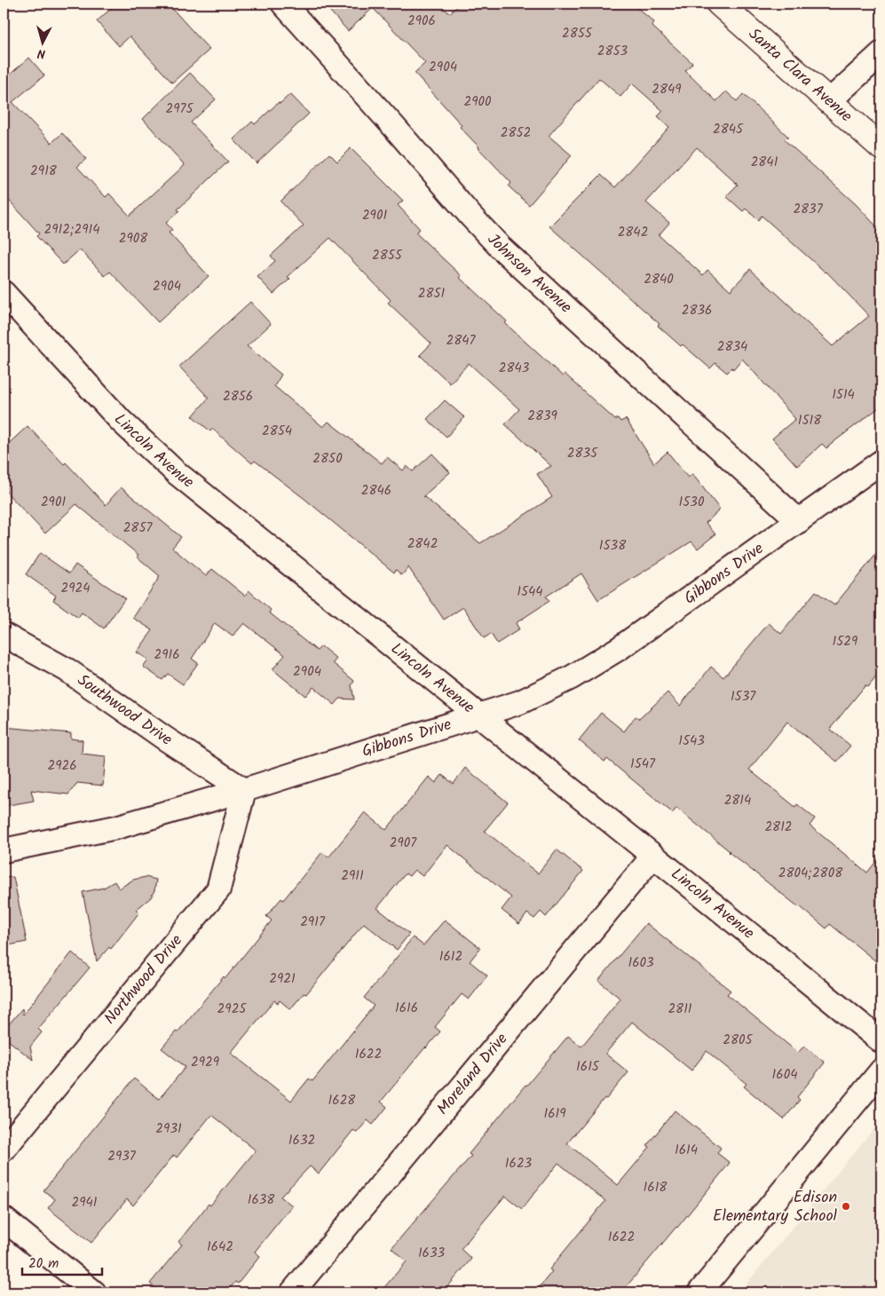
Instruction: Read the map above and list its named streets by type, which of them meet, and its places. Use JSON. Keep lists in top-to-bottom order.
{
  "streets": {
    "street": [
      "Santa Clara Avenue",
      "Johnson Avenue",
      "Lincoln Avenue",
      "Gibbons Drive",
      "Southwood Drive",
      "Northwood Drive",
      "Moreland Drive"
    ]
  },
  "crossings": [
    ["Johnson Avenue", "Gibbons Drive"],
    ["Lincoln Avenue", "Gibbons Drive"],
    ["Lincoln Avenue", "Moreland Drive"],
    ["Gibbons Drive", "Southwood Drive"],
    ["Gibbons Drive", "Northwood Drive"],
    ["Southwood Drive", "Northwood Drive"]
  ],
  "places": ["Edison Elementary School"],
  "house_numbers": [
    "2906",
    "2855",
    "2853",
    "2904",
    "2849",
    "2900",
    "2975",
    "2845",
    "2852",
    "2841",
    "2918",
    "2837",
    "2901",
    "2912;2914",
    "2842",
    "2908",
    "2855",
    "2840",
    "2904",
    "2851",
    "2836",
    "2847",
    "2834",
    "2843",
    "1514",
    "2856",
    "2839",
    "1518",
    "2854",
    "2835",
    "2850",
    "2846",
    "2901",
    "1530",
    "2857",
    "2842",
    "1538",
    "2924",
    "1544",
    "1529",
    "2916",
    "2904",
    "1537",
    "1543",
    "1547",
    "2926",
    "2814",
    "2812",
    "2907",
    "2804;2808",
    "2911",
    "2917",
    "1612",
    "1603",
    "2921",
    "1616",
    "2925",
    "2811",
    "2805",
    "1622",
    "2929",
    "1615",
    "1604",
    "1628",
    "1619",
    "2931",
    "1632",
    "1614",
    "2937",
    "1623",
    "1618",
    "1638",
    "2941",
    "1622",
    "1642",
    "1633"
  ],
  "scale_bar": "20 m",
  "north": "bottom"
}
